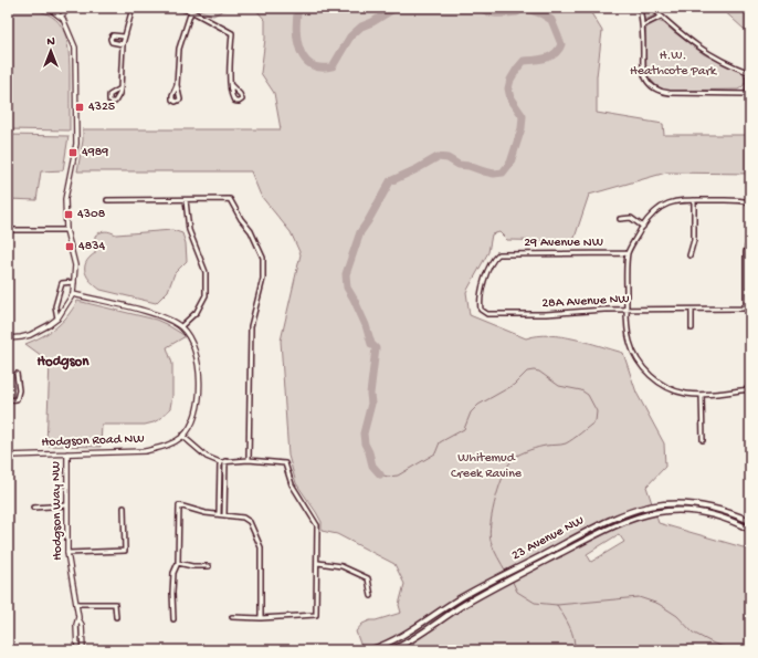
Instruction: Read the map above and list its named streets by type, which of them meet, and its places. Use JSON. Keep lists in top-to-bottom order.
{
  "streets": {
    "main road": ["23 Avenue NW"],
    "street": [
      "29 Avenue NW",
      "28A Avenue NW",
      "Hodgson Road NW",
      "Hodgson Way NW"
    ]
  },
  "crossings": [
    ["29 Avenue NW", "28A Avenue NW"],
    ["Hodgson Road NW", "Hodgson Way NW"]
  ],
  "districts": ["Hodgson"],
  "parks": ["H.W. Heathcote Park", "Whitemud Creek Ravine"],
  "places": {
    "transit": [
      "4325",
      "4989",
      "4308",
      "4834"
    ]
  },
  "north": "top"
}
